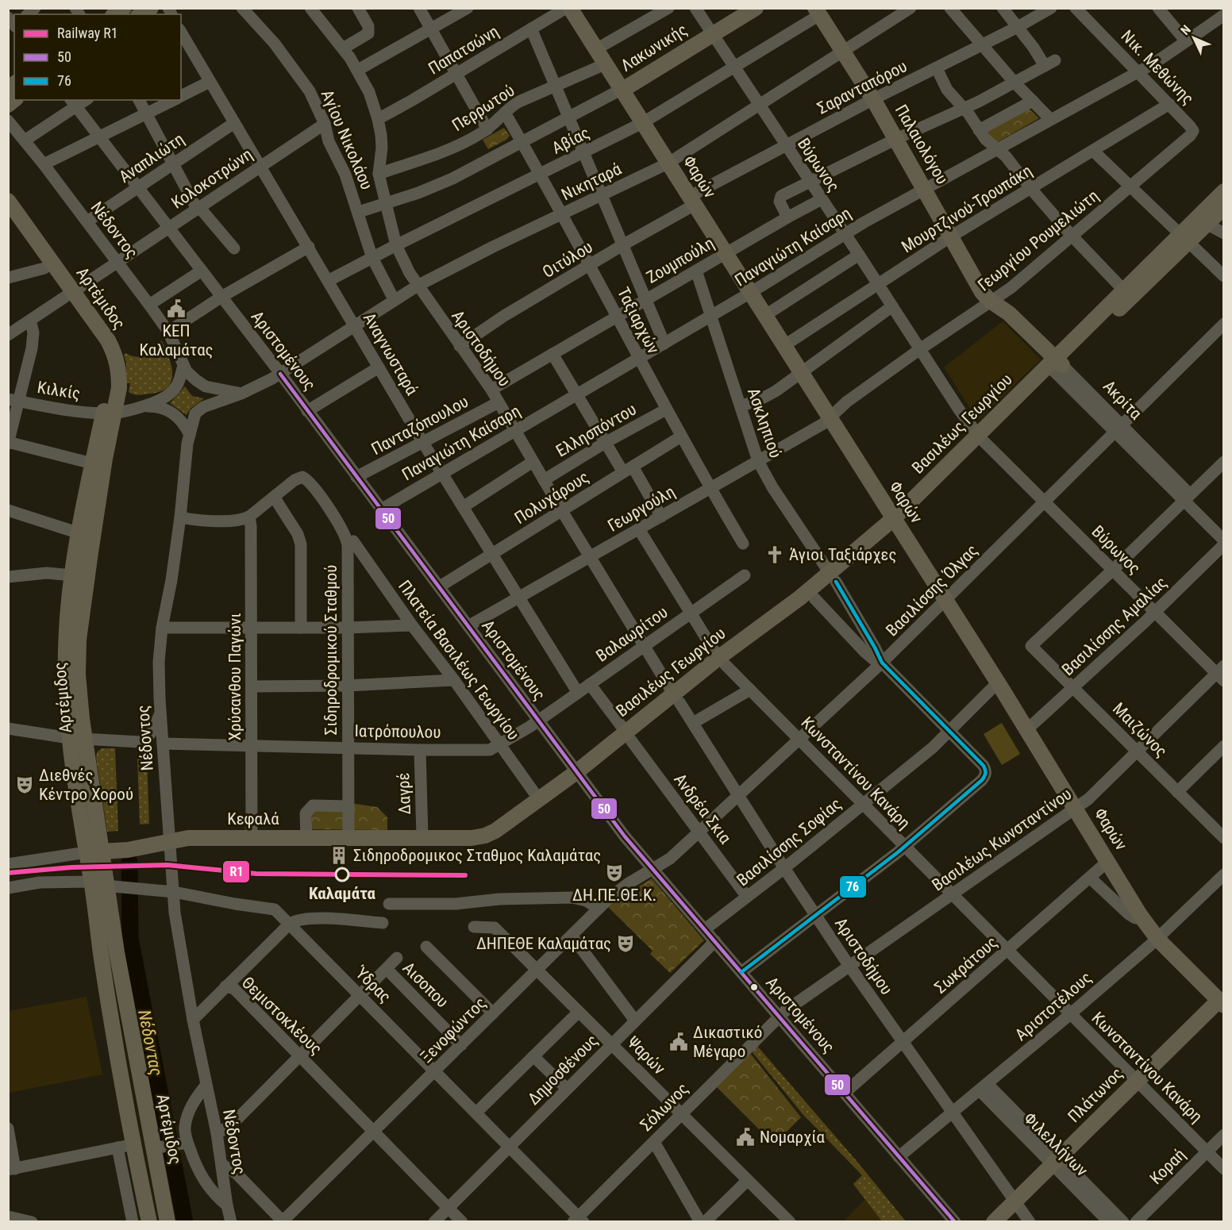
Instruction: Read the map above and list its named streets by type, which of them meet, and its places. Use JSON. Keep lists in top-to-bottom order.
{
  "streets": {
    "main road": [
      "Λακωνικής",
      "Παλαιολόγου",
      "Φαρών",
      "Αρτέμιδος",
      "Ακρίτα",
      "Βασιλέως Γεωργίου",
      "Κεφαλά",
      "Πλάτωνος"
    ],
    "street": [
      "Παπατσώνη",
      "Νικ. Μεθώνης",
      "Σαρανταπόρου",
      "Περρωτού",
      "Αγίου Νικολάου",
      "Αβίας",
      "Αναπλιώτη",
      "Βύρωνος",
      "Κολοκοτρώνη",
      "Νικηταρά",
      "Μουρτζινού-Τρουπάκη",
      "Νέδοντος",
      "Γεωργίου Ρουμελιώτη",
      "Παναγιώτη Καίσαρη",
      "Οιτύλου",
      "Ζουμπούλη",
      "Ταξιαρχών",
      "Αριστοδήμου",
      "Αριστομένους",
      "Αναγνωσταρά",
      "Κιλκίς",
      "Ασκληπιού",
      "Πανταζόπουλου",
      "Ελλησπόντου",
      "Πολυχάρους",
      "Γεωργούλη",
      "Βασιλίσσης Όλγας",
      "Βασιλίσσης Αμαλίας",
      "Βαλαωρίτου",
      "Σιδηροδρομικού Σταθμού",
      "Πλατεία Βασιλέως Γεωργίου",
      "Χρύσανθου Παγώνι",
      "Μαιζώνος",
      "Ιατρόπουλου",
      "Κωνσταντίνου Κανάρη",
      "Δαγρέ",
      "Ανδρέα Σκια",
      "Βασιλέως Κωνσταντίνου",
      "Βασιλίσσης Σοφίας",
      "Σωκράτους",
      "Ύδρας",
      "Αισοπου",
      "Αριστοτέλους",
      "Θεμιστοκλέους",
      "Ξενοφώντος",
      "Ψαρών",
      "Δημοσθένους",
      "Σόλωνος",
      "Φιλελλήνων",
      "Κοραή"
    ]
  },
  "crossings": [
    ["Λακωνικής", "Βύρωνος"],
    ["Λακωνικής", "Φαρών"],
    ["Παπατσώνη", "Αριστοδήμου"],
    ["Νικ. Μεθώνης", "Μουρτζινού-Τρουπάκη"],
    ["Νικ. Μεθώνης", "Γεωργίου Ρουμελιώτη"],
    ["Νικ. Μεθώνης", "Παναγιώτη Καίσαρη"],
    ["Σαρανταπόρου", "Παλαιολόγου"],
    ["Σαρανταπόρου", "Βύρωνος"],
    ["Σαρανταπόρου", "Φαρών"],
    ["Σαρανταπόρου", "Οιτύλου"],
    ["Περρωτού", "Φαρών"],
    ["Περρωτού", "Ταξιαρχών"],
    ["Περρωτού", "Αριστοδήμου"],
    ["Αγίου Νικολάου", "Αβίας"],
    ["Αγίου Νικολάου", "Κολοκοτρώνη"],
    ["Αγίου Νικολάου", "Νικηταρά"],
    ["Αβίας", "Παλαιολόγου"],
    ["Αβίας", "Βύρωνος"],
    ["Αβίας", "Φαρών"],
    ["Αβίας", "Ταξιαρχών"],
    ["Αβίας", "Αριστοδήμου"],
    ["Αβίας", "Αναγνωσταρά"],
    ["Παλαιολόγου", "Νικηταρά"],
    ["Παλαιολόγου", "Μουρτζινού-Τρουπάκη"],
    ["Παλαιολόγου", "Γεωργίου Ρουμελιώτη"],
    ["Παλαιολόγου", "Παναγιώτη Καίσαρη"],
    ["Παλαιολόγου", "Ακρίτα"],
    ["Αναπλιώτη", "Νέδοντος"],
    ["Αναπλιώτη", "Αριστομένους"],
    ["Αναπλιώτη", "Αναγνωσταρά"],
    ["Βύρωνος", "Νικηταρά"],
    ["Βύρωνος", "Μουρτζινού-Τρουπάκη"],
    ["Βύρωνος", "Γεωργίου Ρουμελιώτη"],
    ["Βύρωνος", "Παναγιώτη Καίσαρη"],
    ["Βύρωνος", "Ζουμπούλη"],
    ["Βύρωνος", "Βασιλέως Γεωργίου"],
    ["Βύρωνος", "Βασιλίσσης Όλγας"],
    ["Βύρωνος", "Βασιλίσσης Αμαλίας"],
    ["Βύρωνος", "Μαιζώνος"],
    ["Βύρωνος", "Βασιλέως Κωνσταντίνου"],
    ["Φαρών", "Νικηταρά"],
    ["Φαρών", "Μουρτζινού-Τρουπάκη"],
    ["Φαρών", "Γεωργίου Ρουμελιώτη"],
    ["Φαρών", "Παναγιώτη Καίσαρη"],
    ["Φαρών", "Οιτύλου"],
    ["Φαρών", "Ζουμπούλη"],
    ["Φαρών", "Βασιλέως Γεωργίου"],
    ["Φαρών", "Γεωργούλη"],
    ["Φαρών", "Βασιλίσσης Όλγας"],
    ["Φαρών", "Βασιλίσσης Αμαλίας"],
    ["Φαρών", "Βασιλέως Κωνσταντίνου"],
    ["Φαρών", "Βασιλίσσης Σοφίας"],
    ["Φαρών", "Σωκράτους"],
    ["Φαρών", "Αριστοτέλους"],
    ["Φαρών", "Πλάτωνος"],
    ["Κολοκοτρώνη", "Νέδοντος"],
    ["Κολοκοτρώνη", "Αρτέμιδος"],
    ["Κολοκοτρώνη", "Αριστομένους"],
    ["Κολοκοτρώνη", "Αναγνωσταρά"],
    ["Νικηταρά", "Νέδοντος"],
    ["Νικηταρά", "Ταξιαρχών"],
    ["Νικηταρά", "Αριστοδήμου"],
    ["Νικηταρά", "Αριστομένους"],
    ["Νικηταρά", "Αναγνωσταρά"],
    ["Νέδοντος", "Ιατρόπουλου"],
    ["Νέδοντος", "Κεφαλά"],
    ["Νέδοντος", "Ύδρας"],
    ["Γεωργίου Ρουμελιώτη", "Ακρίτα"],
    ["Γεωργίου Ρουμελιώτη", "Γεωργούλη"],
    ["Παναγιώτη Καίσαρη", "Ταξιαρχών"],
    ["Παναγιώτη Καίσαρη", "Αριστοδήμου"],
    ["Παναγιώτη Καίσαρη", "Αριστομένους"],
    ["Παναγιώτη Καίσαρη", "Αναγνωσταρά"],
    ["Παναγιώτη Καίσαρη", "Ασκληπιού"],
    ["Οιτύλου", "Ταξιαρχών"],
    ["Οιτύλου", "Αριστοδήμου"],
    ["Ζουμπούλη", "Ταξιαρχών"],
    ["Ζουμπούλη", "Αριστοδήμου"],
    ["Ζουμπούλη", "Ασκληπιού"],
    ["Αρτέμιδος", "Κιλκίς"],
    ["Αρτέμιδος", "Κεφαλά"],
    ["Αρτέμιδος", "Ύδρας"],
    ["Ταξιαρχών", "Ελλησπόντου"],
    ["Ταξιαρχών", "Πολυχάρους"],
    ["Ταξιαρχών", "Γεωργούλη"],
    ["Αριστοδήμου", "Βασιλέως Γεωργίου"],
    ["Αριστοδήμου", "Πανταζόπουλου"],
    ["Αριστοδήμου", "Ελλησπόντου"],
    ["Αριστοδήμου", "Πολυχάρους"],
    ["Αριστοδήμου", "Γεωργούλη"],
    ["Αριστοδήμου", "Βασιλίσσης Όλγας"],
    ["Αριστοδήμου", "Βαλαωρίτου"],
    ["Αριστοδήμου", "Βασιλέως Κωνσταντίνου"],
    ["Αριστοδήμου", "Βασιλίσσης Σοφίας"],
    ["Αριστοδήμου", "Σωκράτους"],
    ["Αριστοδήμου", "Αριστοτέλους"],
    ["Αριστοδήμου", "Πλάτωνος"],
    ["Αριστομένους", "Βασιλέως Γεωργίου"],
    ["Αριστομένους", "Πανταζόπουλου"],
    ["Αριστομένους", "Πολυχάρους"],
    ["Αριστομένους", "Γεωργούλη"],
    ["Αριστομένους", "Βασιλίσσης Όλγας"],
    ["Αριστομένους", "Βαλαωρίτου"],
    ["Αριστομένους", "Ιατρόπουλου"],
    ["Αριστομένους", "Βασιλέως Κωνσταντίνου"],
    ["Αριστομένους", "Βασιλίσσης Σοφίας"],
    ["Αριστομένους", "Σωκράτους"],
    ["Αριστομένους", "Αριστοτέλους"],
    ["Αριστομένους", "Ξενοφώντος"],
    ["Αριστομένους", "Δημοσθένους"],
    ["Αριστομένους", "Σόλωνος"],
    ["Αναγνωσταρά", "Πανταζόπουλου"],
    ["Αναγνωσταρά", "Πολυχάρους"],
    ["Αναγνωσταρά", "Γεωργούλη"],
    ["Αναγνωσταρά", "Βαλαωρίτου"],
    ["Ακρίτα", "Βασιλέως Γεωργίου"],
    ["Ακρίτα", "Βασιλίσσης Όλγας"],
    ["Ασκληπιού", "Βασιλέως Γεωργίου"],
    ["Ασκληπιού", "Γεωργούλη"],
    ["Ασκληπιού", "Βασιλίσσης Όλγας"],
    ["Βασιλέως Γεωργίου", "Πλατεία Βασιλέως Γεωργίου"],
    ["Βασιλέως Γεωργίου", "Κωνσταντίνου Κανάρη"],
    ["Βασιλέως Γεωργίου", "Ανδρέα Σκια"],
    ["Βασιλέως Γεωργίου", "Κεφαλά"],
    ["Γεωργούλη", "Κωνσταντίνου Κανάρη"],
    ["Βασιλίσσης Όλγας", "Κωνσταντίνου Κανάρη"],
    ["Βασιλίσσης Όλγας", "Ανδρέα Σκια"],
    ["Βασιλίσσης Όλγας", "Ξενοφώντος"],
    ["Βασιλίσσης Αμαλίας", "Μαιζώνος"],
    ["Βαλαωρίτου", "Ιατρόπουλου"],
    ["Βαλαωρίτου", "Κωνσταντίνου Κανάρη"],
    ["Βαλαωρίτου", "Ανδρέα Σκια"],
    ["Σιδηροδρομικού Σταθμού", "Ιατρόπουλου"],
    ["Σιδηροδρομικού Σταθμού", "Κεφαλά"],
    ["Πλατεία Βασιλέως Γεωργίου", "Ιατρόπουλου"],
    ["Πλατεία Βασιλέως Γεωργίου", "Κεφαλά"],
    ["Χρύσανθου Παγώνι", "Ιατρόπουλου"],
    ["Χρύσανθου Παγώνι", "Κεφαλά"],
    ["Μαιζώνος", "Βασιλέως Κωνσταντίνου"],
    ["Ιατρόπουλου", "Δαγρέ"],
    ["Κωνσταντίνου Κανάρη", "Βασιλέως Κωνσταντίνου"],
    ["Κωνσταντίνου Κανάρη", "Βασιλίσσης Σοφίας"],
    ["Κωνσταντίνου Κανάρη", "Σωκράτους"],
    ["Κωνσταντίνου Κανάρη", "Αριστοτέλους"],
    ["Κωνσταντίνου Κανάρη", "Πλάτωνος"],
    ["Κωνσταντίνου Κανάρη", "Κοραή"],
    ["Δαγρέ", "Κεφαλά"],
    ["Ανδρέα Σκια", "Βασιλίσσης Σοφίας"],
    ["Βασιλέως Κωνσταντίνου", "Σόλωνος"],
    ["Ύδρας", "Ξενοφώντος"],
    ["Ύδρας", "Δημοσθένους"],
    ["Ύδρας", "Σόλωνος"],
    ["Αισοπου", "Ξενοφώντος"],
    ["Αριστοτέλους", "Φιλελλήνων"],
    ["Θεμιστοκλέους", "Ξενοφώντος"],
    ["Θεμιστοκλέους", "Δημοσθένους"],
    ["Ξενοφώντος", "Ψαρών"],
    ["Ψαρών", "Δημοσθένους"],
    ["Ψαρών", "Σόλωνος"],
    ["Πλάτωνος", "Φιλελλήνων"]
  ],
  "water": ["Νέδoντας"],
  "places": {
    "public building": ["ΚΕΠ Καλαμάτας", "Δικαστικό Μέγαρο", "Νομαρχία"],
    "church": ["Άγιοι Ταξιάρχες"],
    "theatre": ["Διεθνές Κέντρο Χορού", "ΔΗ.ΠΕ.ΘΕ.Κ.", "ΔΗΠΕΘΕ Καλαμάτας"],
    "building": ["Σιδηροδρομικος Σταθμος Καλαμάτας"],
    "other": ["Καλαμάτα"]
  },
  "lines": ["transit line 50", "transit line 76", "rail line R1"],
  "legend": ["Railway R1", "50", "76"],
  "north": "top left"
}
